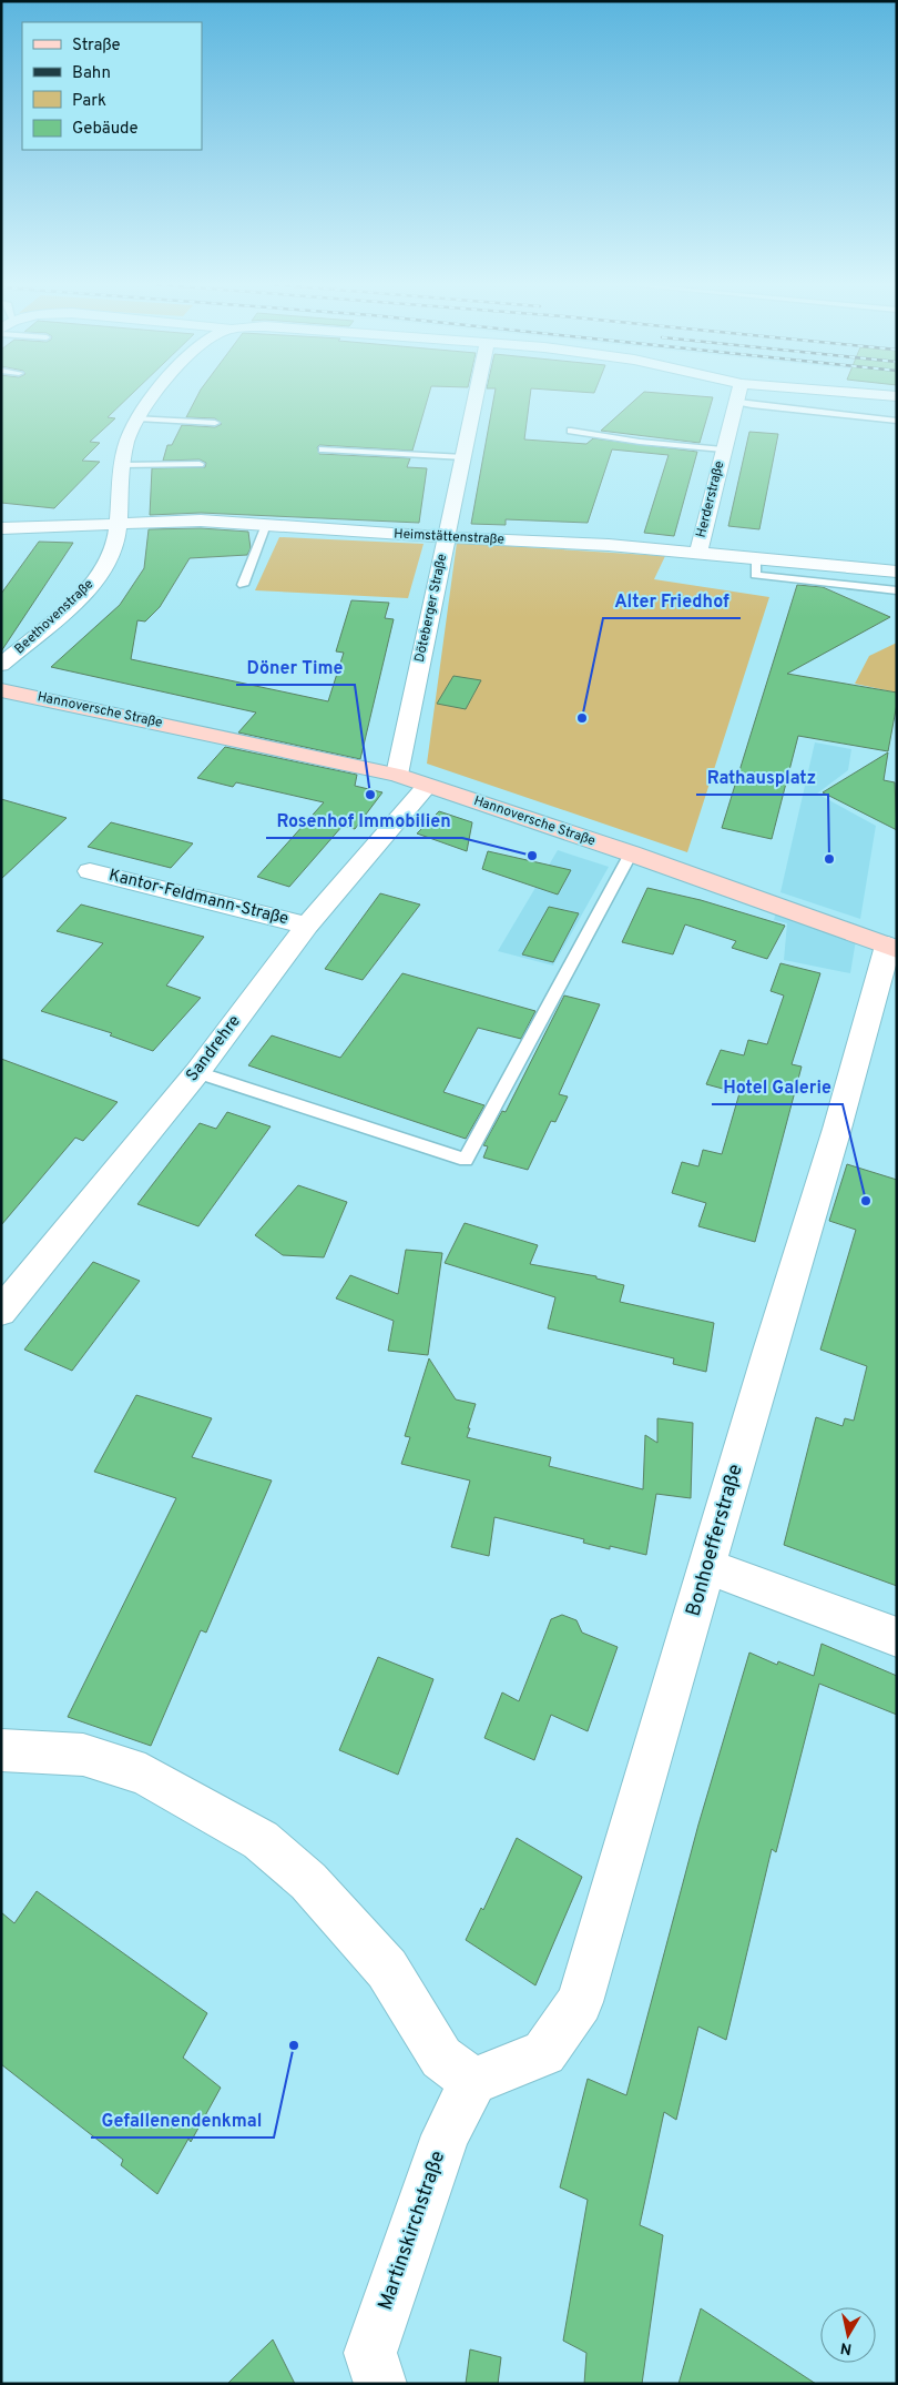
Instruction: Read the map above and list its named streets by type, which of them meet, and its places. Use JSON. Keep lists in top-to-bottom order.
{
  "streets": {
    "street": [
      "Herderstraße",
      "Heimstättenstraße",
      "Döteberger Straße",
      "Beethovenstraße",
      "Hannoversche Straße",
      "Kantor-Feldmann-Straße",
      "Sandrehre",
      "Bonhoefferstraße",
      "Martinskirchstraße"
    ]
  },
  "crossings": [
    ["Herderstraße", "Heimstättenstraße"],
    ["Heimstättenstraße", "Döteberger Straße"],
    ["Heimstättenstraße", "Beethovenstraße"],
    ["Döteberger Straße", "Hannoversche Straße"],
    ["Hannoversche Straße", "Sandrehre"],
    ["Hannoversche Straße", "Bonhoefferstraße"],
    ["Kantor-Feldmann-Straße", "Sandrehre"],
    ["Bonhoefferstraße", "Martinskirchstraße"]
  ],
  "places": [
    "Alter Friedhof",
    "Döner Time",
    "Rosenhof Immobilien",
    "Rathausplatz",
    "Hotel Galerie",
    "Gefallenendenkmal"
  ],
  "legend": [
    "Straße",
    "Bahn",
    "Park",
    "Gebäude"
  ],
  "north": "bottom"
}
